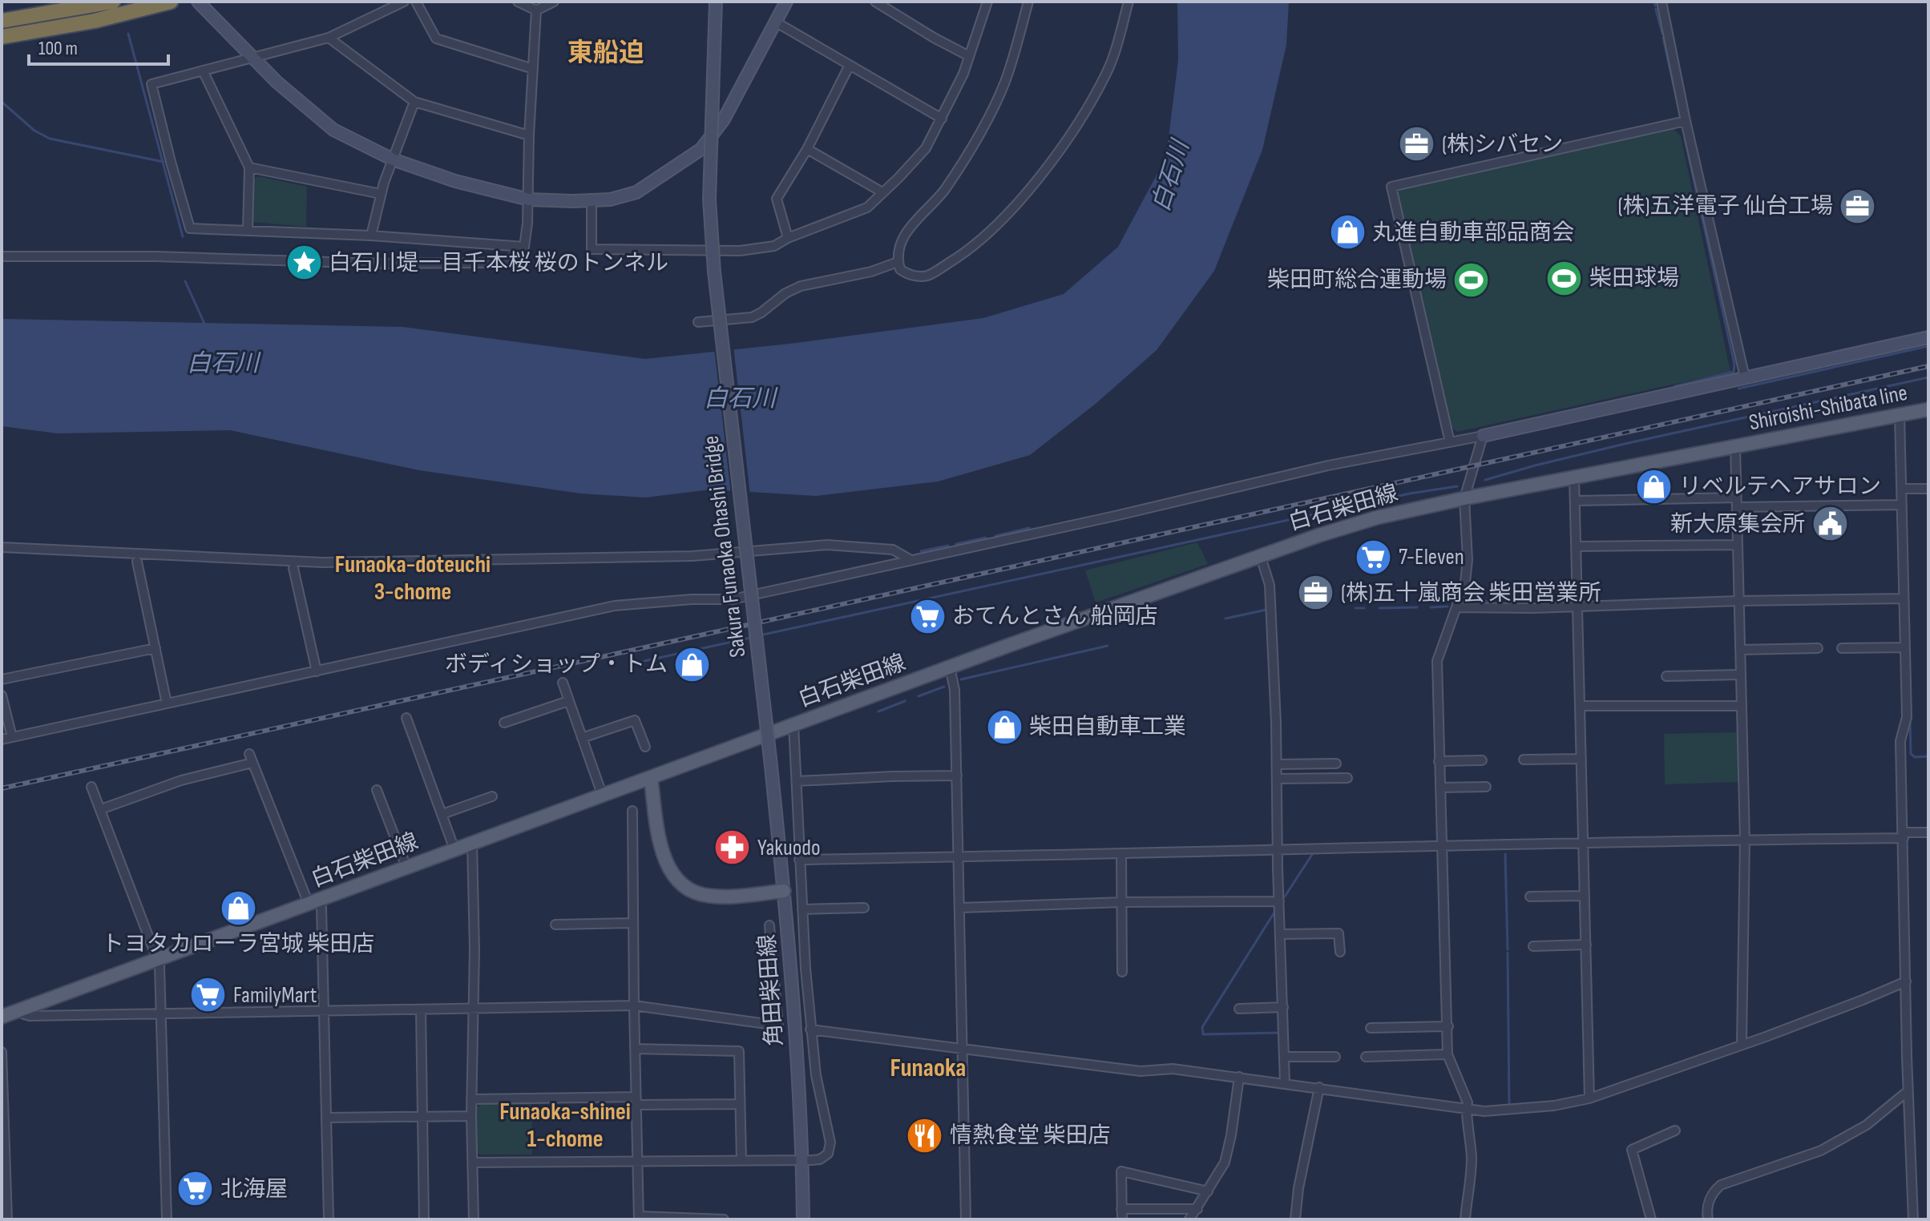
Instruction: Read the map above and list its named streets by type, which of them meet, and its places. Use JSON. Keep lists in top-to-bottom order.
{
  "streets": {
    "main road": [
      "Shiroishi-Shibata line",
      "白石柴田線",
      "Sakura Funaoka Ohashi Bridge",
      "角田柴田線"
    ]
  },
  "crossings": [
    ["Shiroishi-Shibata line", "白石柴田線"],
    ["Sakura Funaoka Ohashi Bridge", "角田柴田線"]
  ],
  "districts": [
    "東船迫",
    "Funaoka-doteuchi 3-chome",
    "Funaoka",
    "Funaoka-shinei 1-chome"
  ],
  "water": ["白石川"],
  "places": {
    "office": ["(株)シバセン", "(株)五洋電子 仙台工場", "(株)五十嵐商会 柴田営業所"],
    "shop": [
      "丸進自動車部品商会",
      "リベルテヘアサロン",
      "ボディショップ・トム",
      "柴田自動車工業",
      "トヨタカローラ宮城 柴田店"
    ],
    "place": ["白石川堤一目千本桜 桜のトンネル"],
    "sports": ["柴田球場", "柴田町総合運動場"],
    "public building": ["新大原集会所"],
    "supermarket": [
      "7-Eleven",
      "おてんとさん 船岡店",
      "FamilyMart",
      "北海屋"
    ],
    "pharmacy": ["Yakuodo"],
    "restaurant": ["情熱食堂 柴田店"]
  },
  "scale_bar": "100 m"
}
